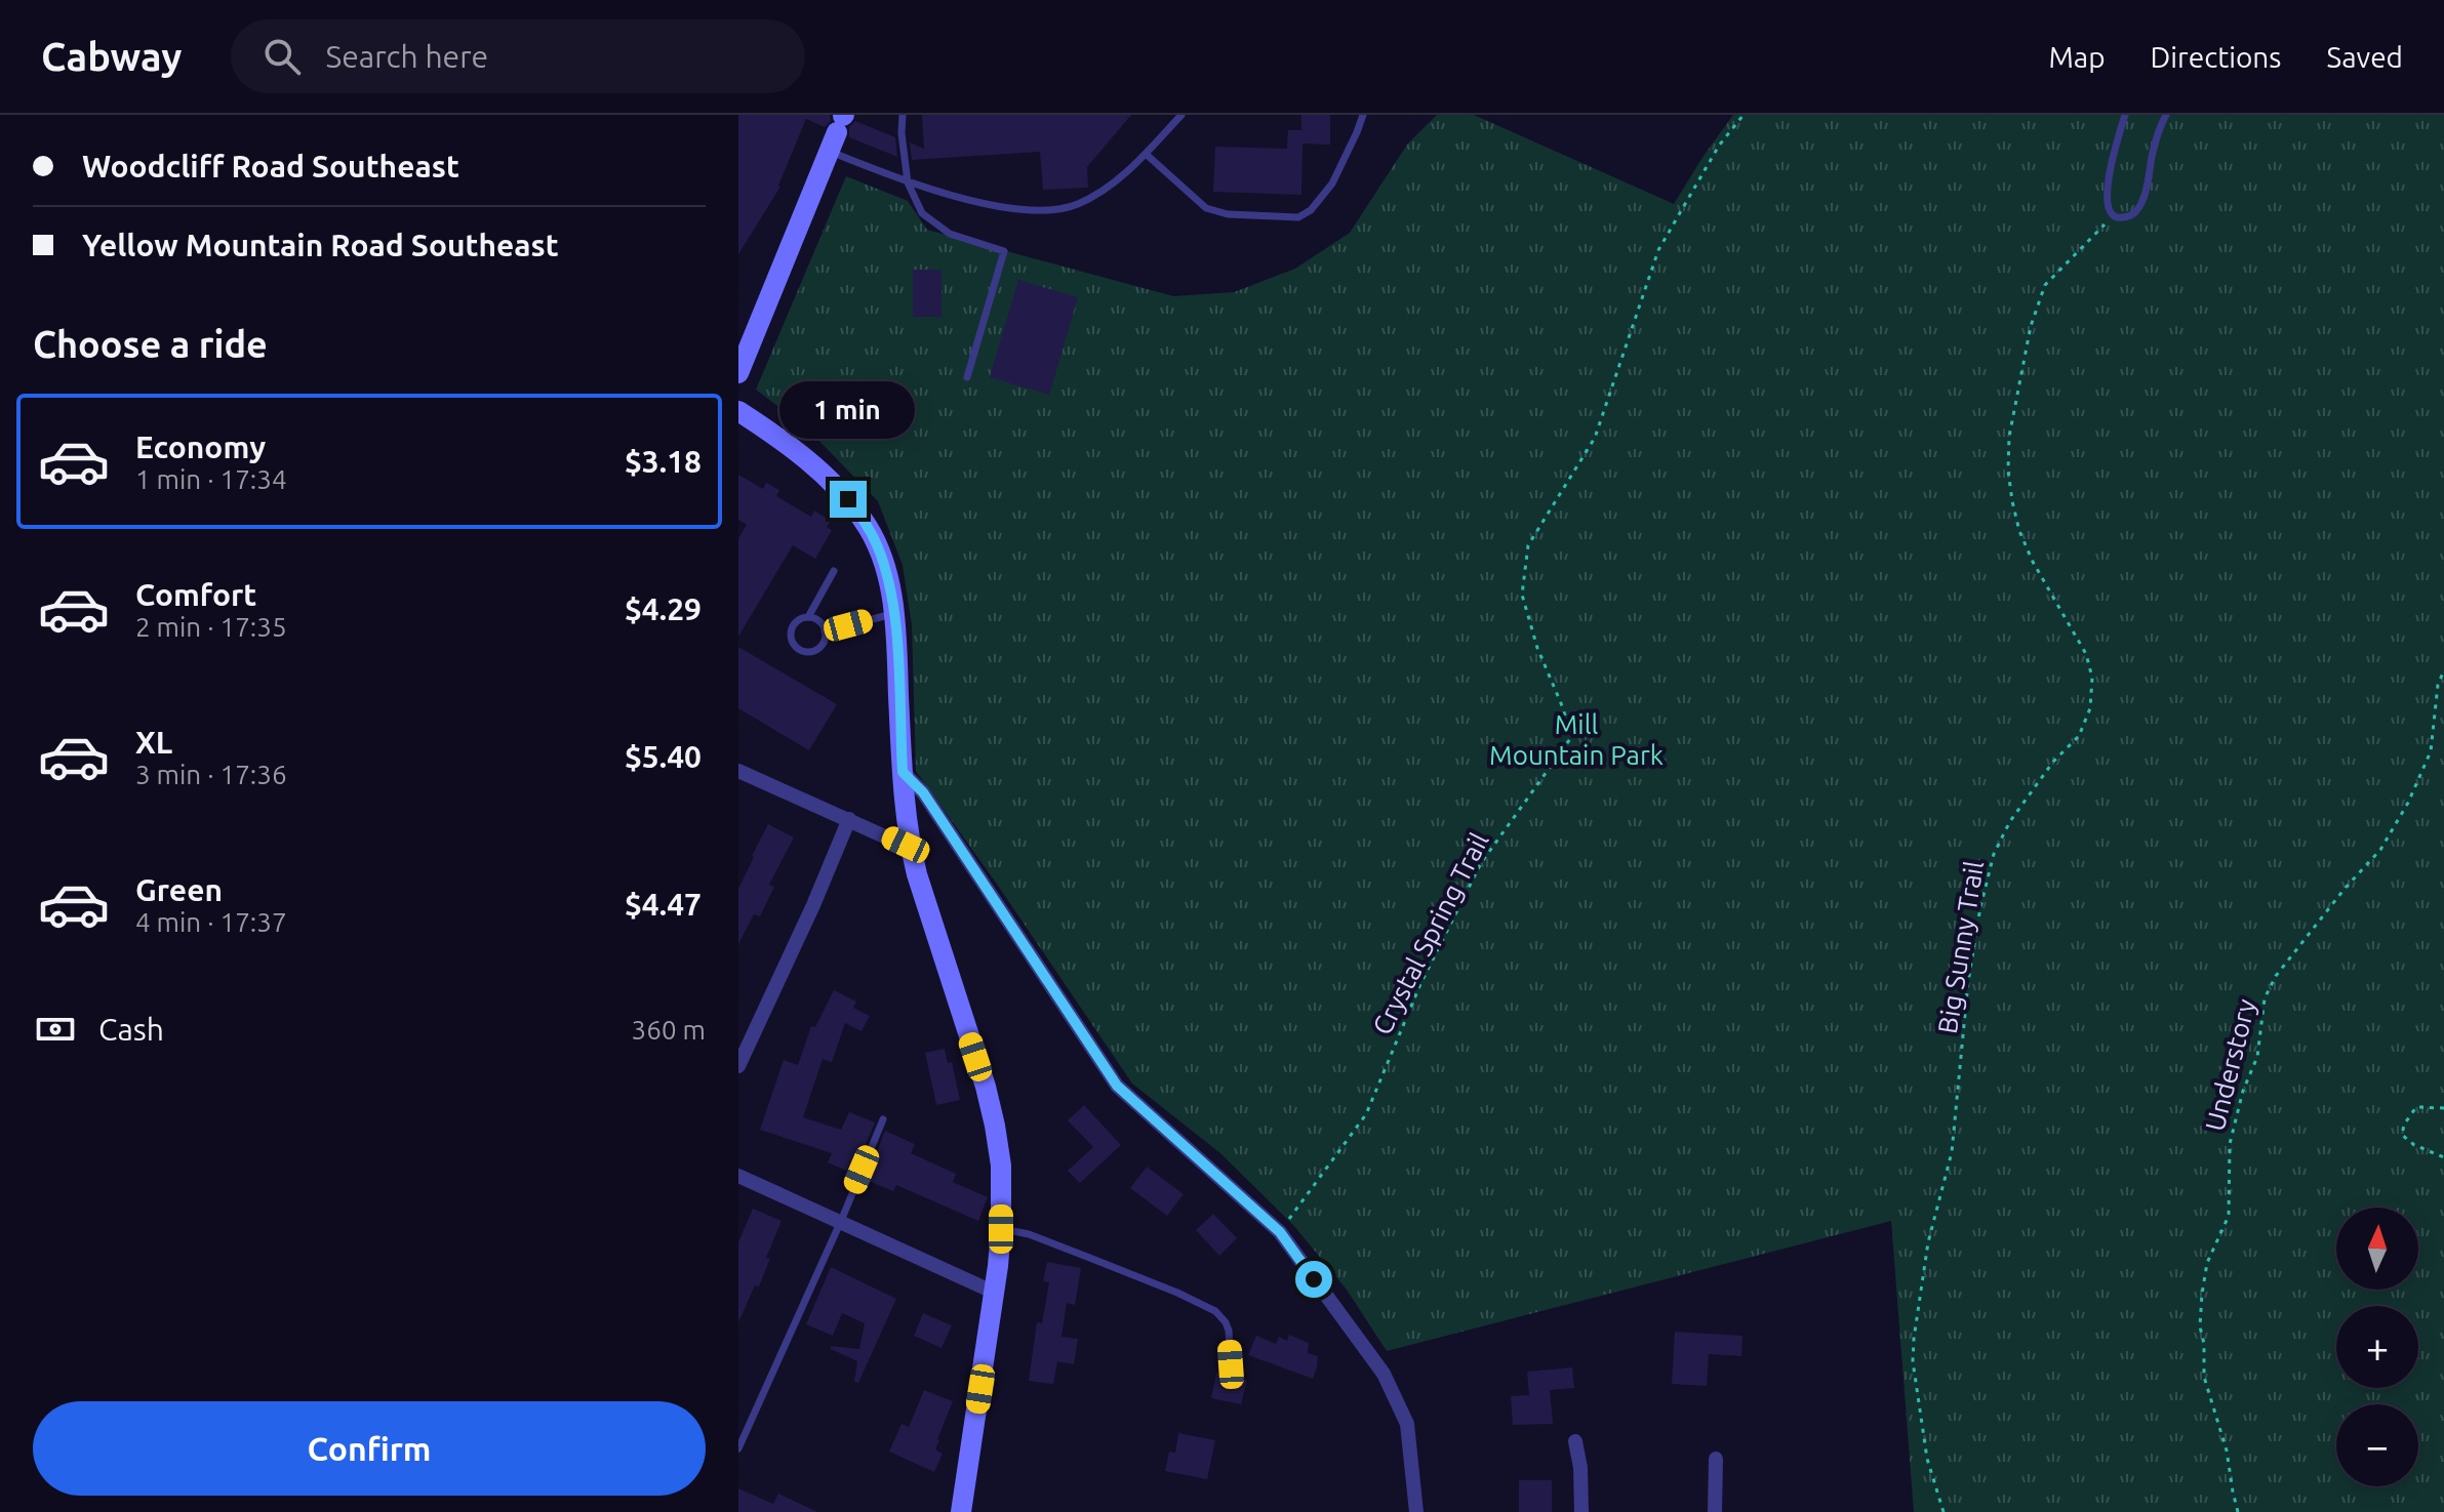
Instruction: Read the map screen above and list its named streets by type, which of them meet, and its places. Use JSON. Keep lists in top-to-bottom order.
{
  "streets": {
    "path": ["Crystal Spring Trail", "Big Sunny Trail", "Understory"]
  },
  "parks": ["Mill Mountain Park"],
  "north": "top",
  "page": {
    "header": "Cabway",
    "search": "Search here",
    "nav": ["Map", "Directions", "Saved"],
    "banner": ["Woodcliff Road Southeast", "Yellow Mountain Road Southeast"],
    "heading": "Choose a ride",
    "bubble": "1 min",
    "list": [
      {
        "name": "Economy",
        "note": "1 min · 17:34",
        "value": "$3.18"
      },
      {
        "name": "Comfort",
        "note": "2 min · 17:35",
        "value": "$4.29"
      },
      {
        "name": "XL",
        "note": "3 min · 17:36",
        "value": "$5.40"
      },
      {
        "name": "Green",
        "note": "4 min · 17:37",
        "value": "$4.47"
      }
    ],
    "pay": ["Cash", "360 m"],
    "map_buttons": ["+", "−"],
    "buttons": "Confirm"
  }
}
